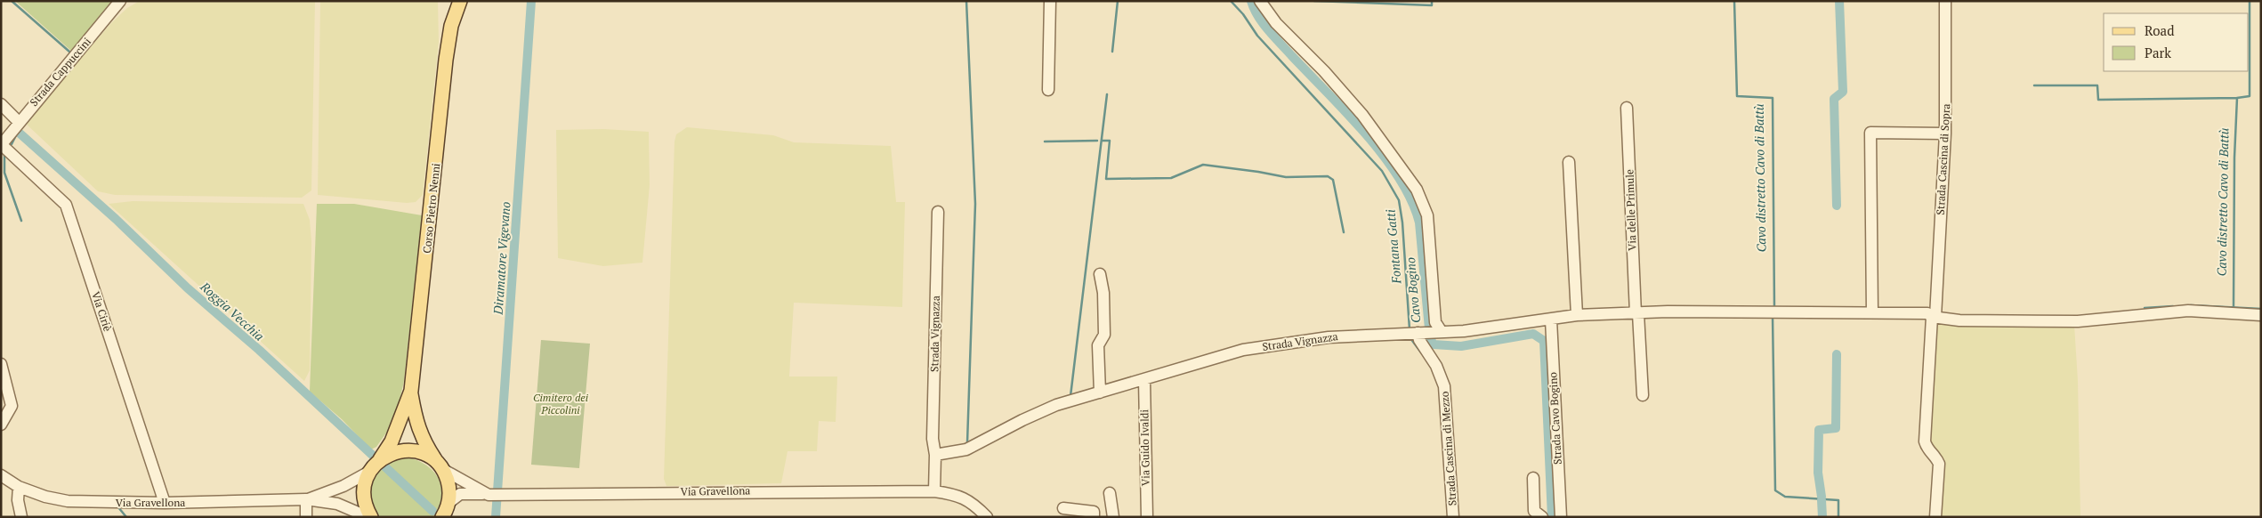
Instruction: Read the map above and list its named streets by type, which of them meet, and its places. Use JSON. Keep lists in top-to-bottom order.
{
  "streets": {
    "main road": ["Corso Pietro Nenni"],
    "street": [
      "Strada Cappuccini",
      "Strada Cascina di Sopra",
      "Via delle Primule",
      "Via Ciriè",
      "Strada Vignazza",
      "Strada Cavo Bogino",
      "Via Guido Ivaldi",
      "Strada Cascina di Mezzo",
      "Via Gravellona"
    ]
  },
  "crossings": [
    ["Strada Cappuccini", "Via Ciriè"],
    ["Strada Cascina di Sopra", "Strada Vignazza"],
    ["Corso Pietro Nenni", "Via Gravellona"],
    ["Via delle Primule", "Strada Vignazza"],
    ["Via Ciriè", "Via Gravellona"],
    ["Strada Vignazza", "Strada Cavo Bogino"],
    ["Strada Vignazza", "Via Guido Ivaldi"],
    ["Strada Vignazza", "Strada Cascina di Mezzo"],
    ["Strada Vignazza", "Via Gravellona"]
  ],
  "water": [
    "Cavo distretto Cavo di Battù",
    "Fontana Gatti",
    "Diramatore Vigevano",
    "Cavo Bogino",
    "Roggia Vecchia"
  ],
  "parks": ["Cimitero dei Piccolini"],
  "legend": ["Road", "Park"]
}
